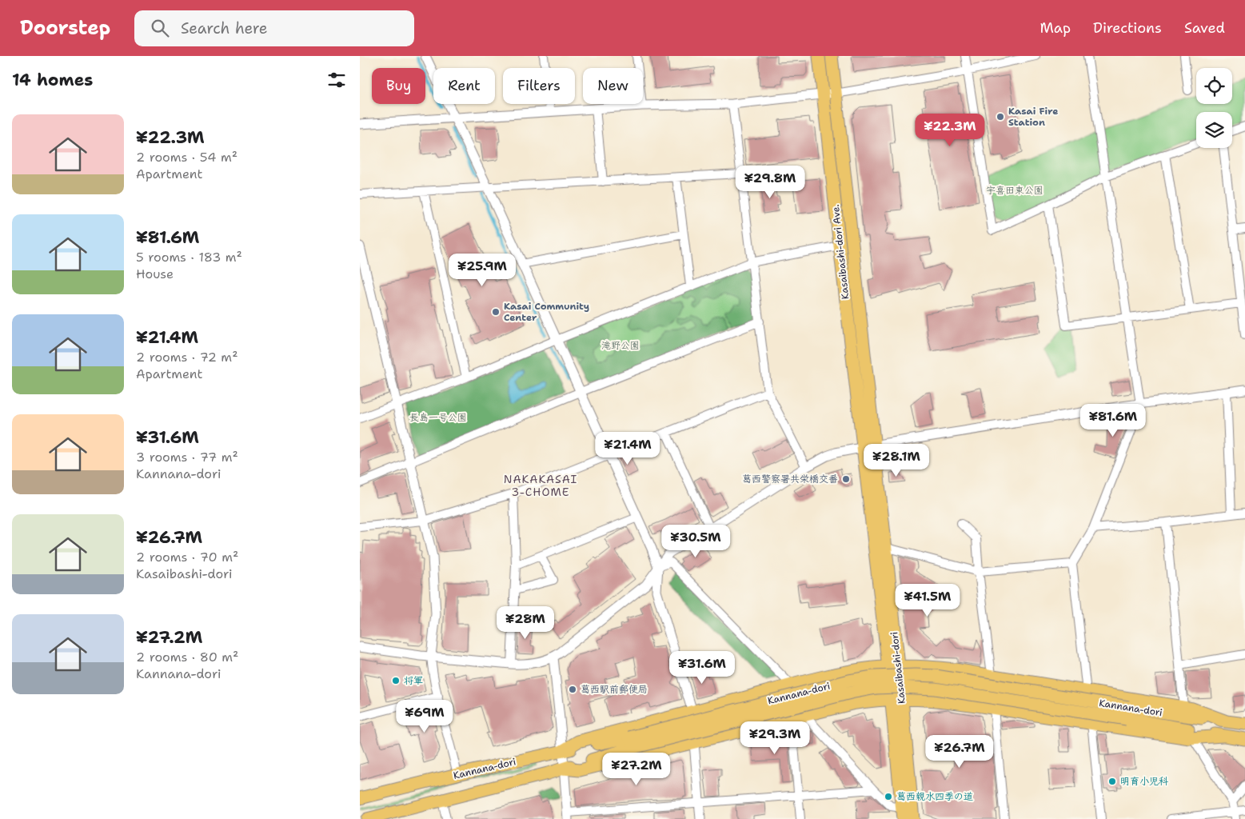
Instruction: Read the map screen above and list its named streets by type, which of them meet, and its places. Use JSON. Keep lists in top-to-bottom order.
{
  "streets": {
    "main road": ["Kasaibashi-dori Ave.", "Kasaibashi-dori", "Kannana-dori"]
  },
  "crossings": [
    ["Kasaibashi-dori Ave.", "Kasaibashi-dori"]
  ],
  "districts": ["NAKAKASAI 3-CHOME"],
  "parks": ["宇喜田東公園", "滝野公園", "長島一号公園"],
  "places": [
    "Kasai Fire Station",
    "Kasai Community Center",
    "葛西警察署共栄橋交番",
    "将軍",
    "葛西駅前郵便局",
    "明育小児科",
    "葛西親水四季の道"
  ],
  "page": {
    "header": "Doorstep",
    "search": "Search here",
    "nav": ["Map", "Directions", "Saved"],
    "heading": "14 homes",
    "chip": [
      "Buy",
      "Rent",
      "Filters",
      "New"
    ],
    "list": [
      {
        "name": "¥22.3M",
        "note": "2 rooms · 54 m² · Apartment"
      },
      {
        "name": "¥81.6M",
        "note": "5 rooms · 183 m² · House"
      },
      {
        "name": "¥21.4M",
        "note": "2 rooms · 72 m² · Apartment"
      },
      {
        "name": "¥31.6M",
        "note": "3 rooms · 77 m² · Kannana-dori"
      },
      {
        "name": "¥26.7M",
        "note": "2 rooms · 70 m² · Kasaibashi-dori"
      },
      {
        "name": "¥27.2M",
        "note": "2 rooms · 80 m² · Kannana-dori"
      }
    ],
    "price": [
      "¥22.3M",
      "¥29.8M",
      "¥25.9M",
      "¥81.6M",
      "¥21.4M",
      "¥28.1M",
      "¥30.5M",
      "¥41.5M",
      "¥28M",
      "¥31.6M",
      "¥69M",
      "¥29.3M",
      "¥26.7M",
      "¥27.2M"
    ]
  }
}
